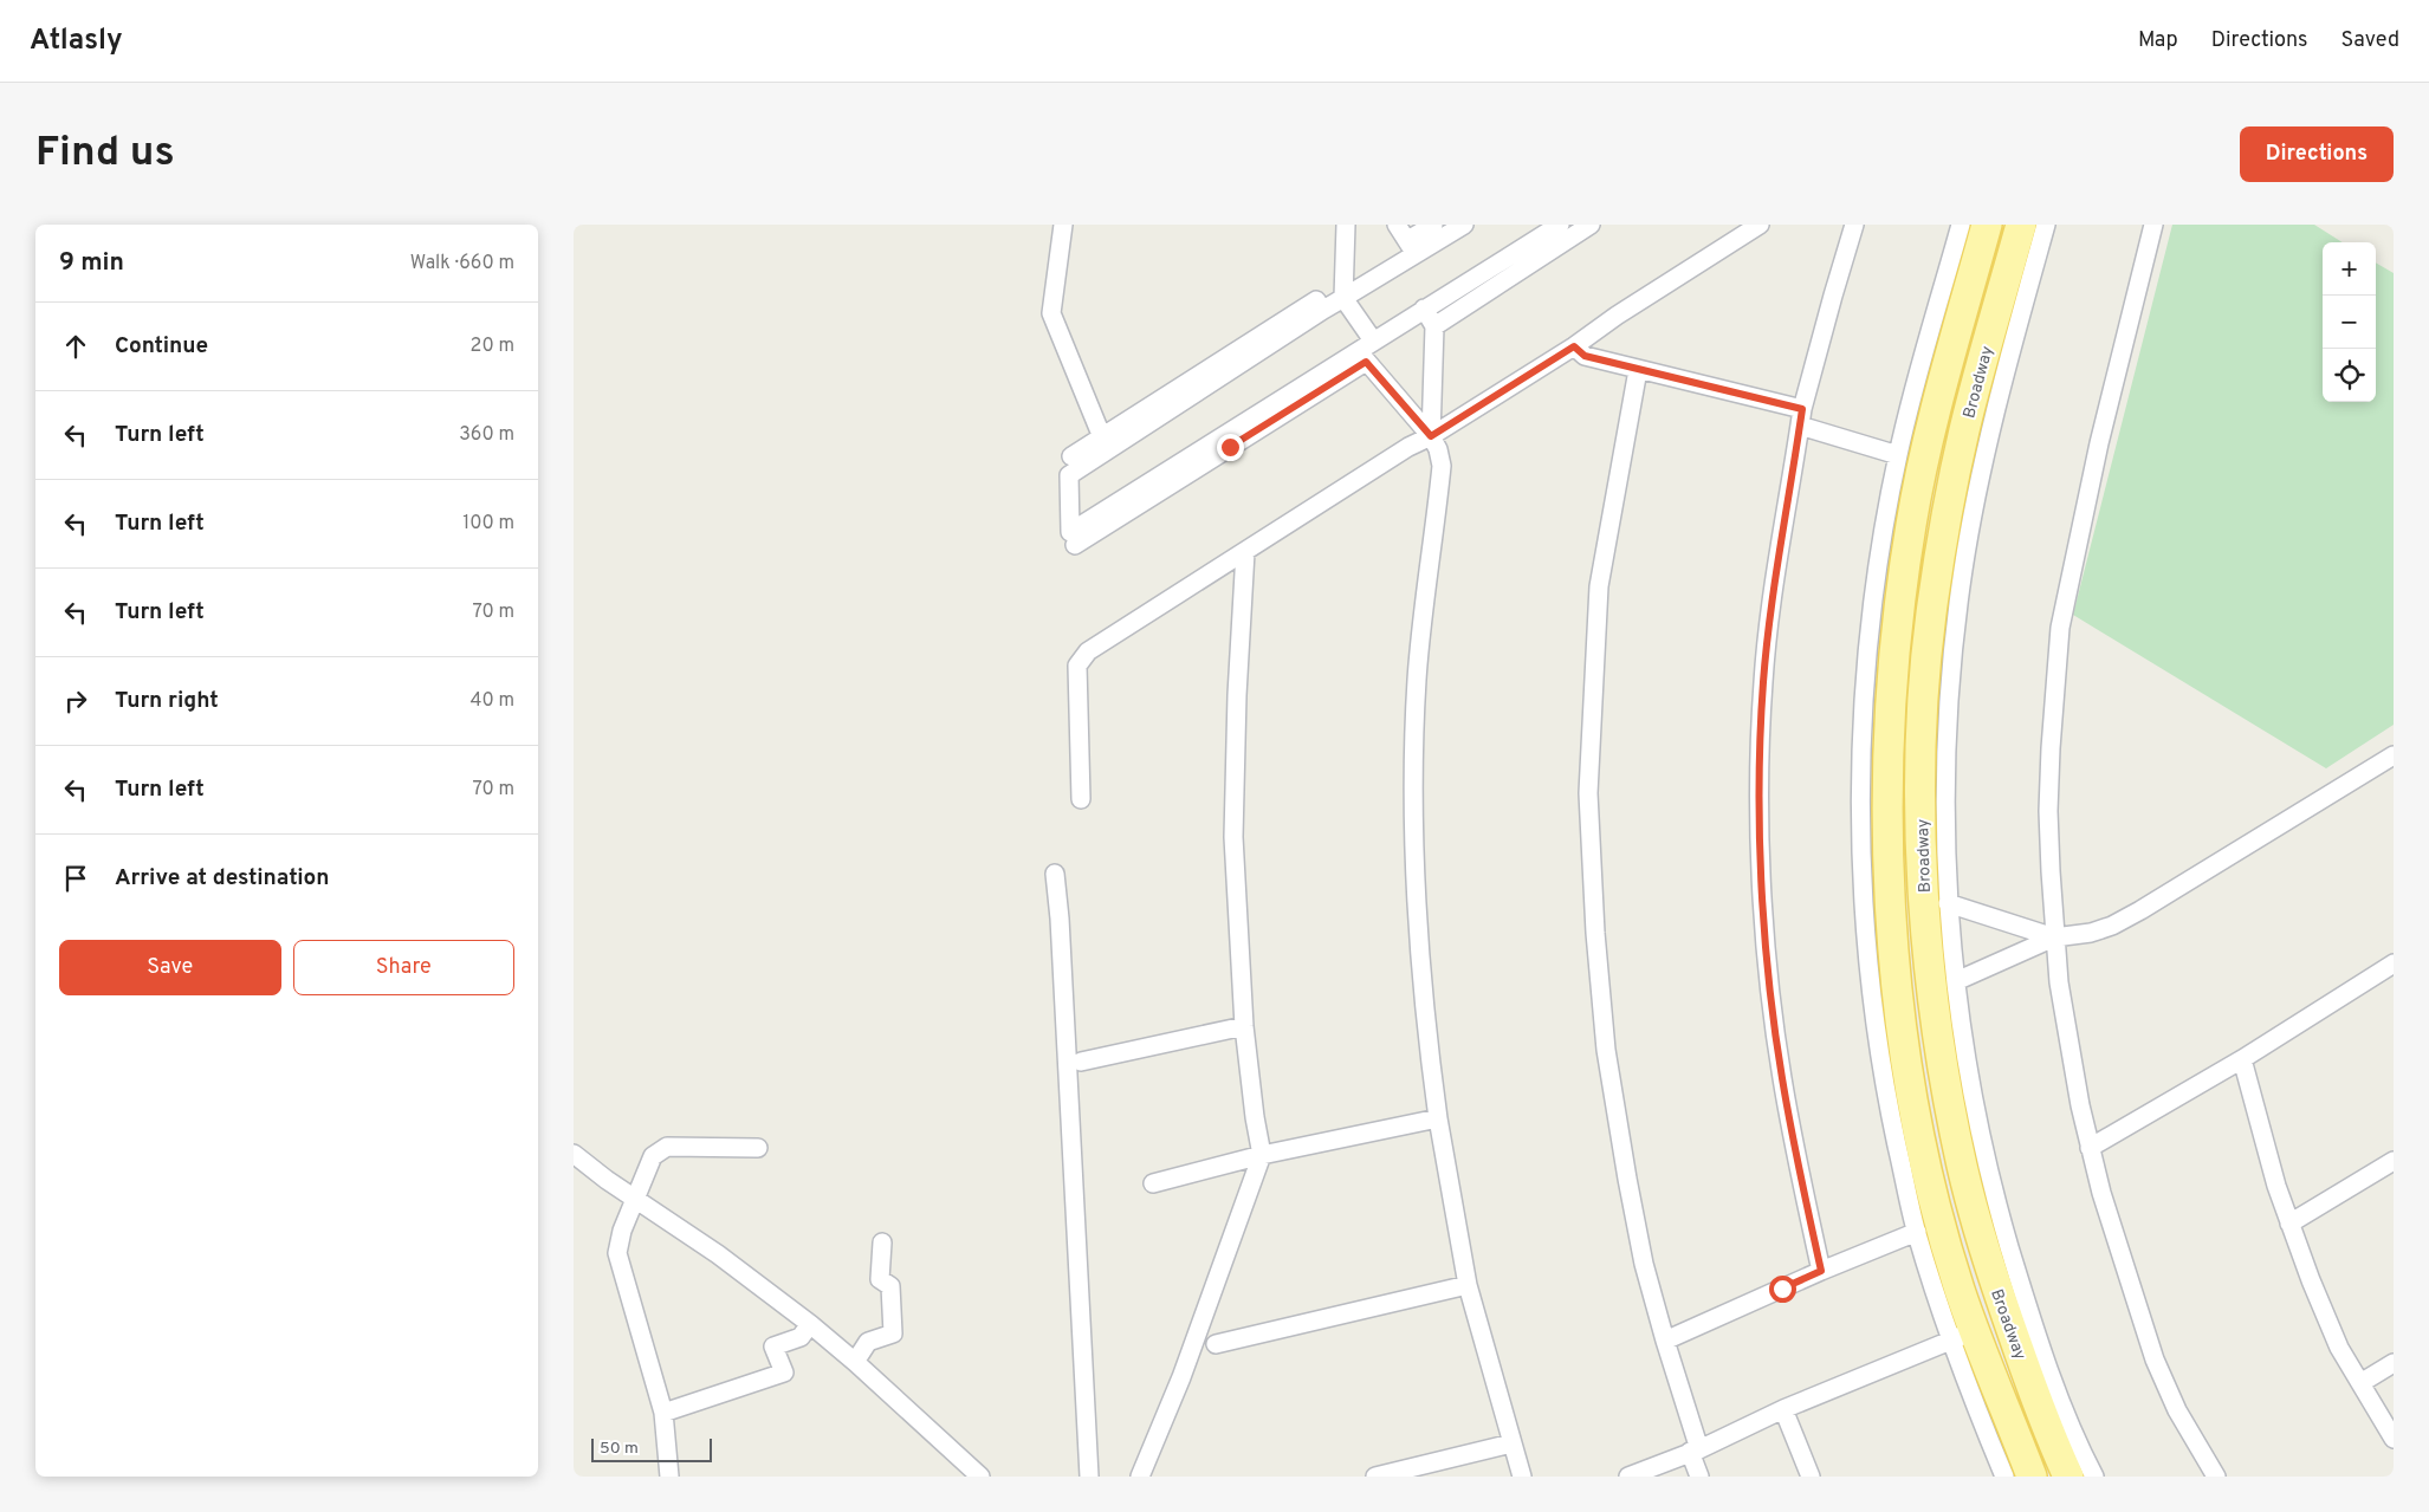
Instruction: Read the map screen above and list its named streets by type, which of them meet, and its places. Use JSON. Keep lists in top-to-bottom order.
{
  "streets": {
    "main road": ["Broadway"]
  },
  "scale_bar": "50 m",
  "page": {
    "header": "Atlasly",
    "nav": ["Map", "Directions", "Saved"],
    "buttons": [
      "Directions",
      ["Save", "Share"]
    ],
    "title": "Find us",
    "heading": ["9 min", "Walk · 660 m"],
    "map_buttons": ["+", "−"],
    "list": [
      ["Continue", "20 m"],
      ["Turn left", "360 m"],
      ["Turn left", "100 m"],
      ["Turn left", "70 m"],
      ["Turn right", "40 m"],
      ["Turn left", "70 m"],
      "Arrive at destination"
    ],
    "scale": "50 m"
  }
}
